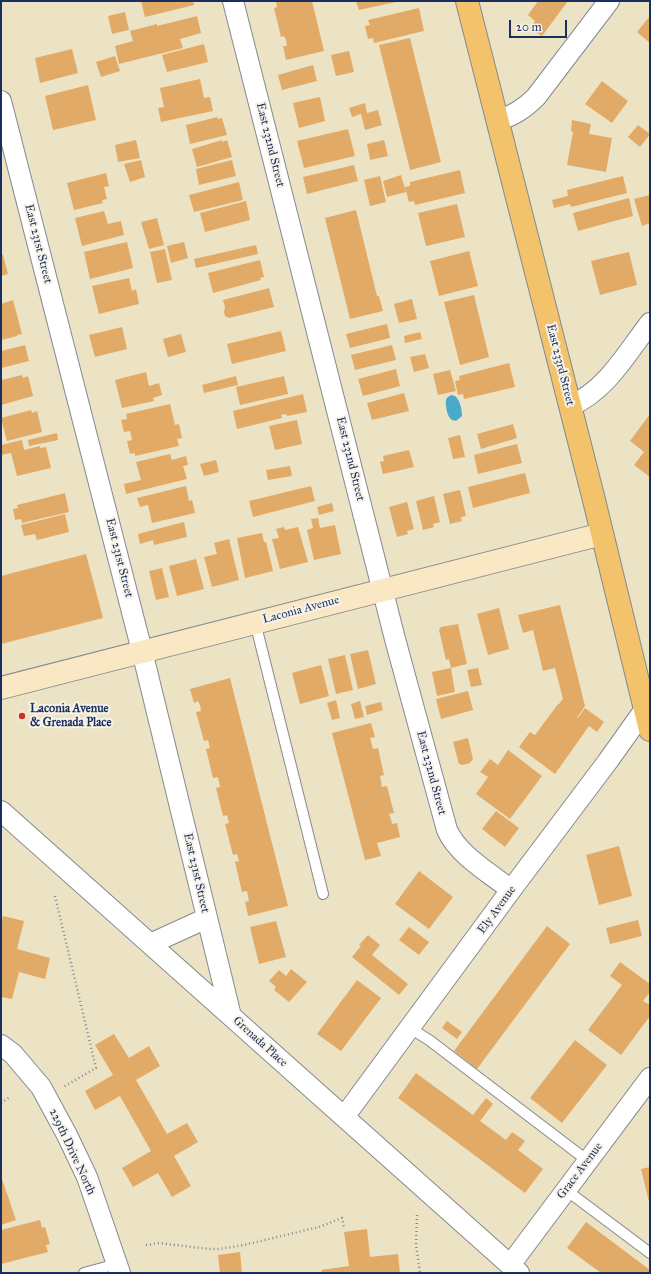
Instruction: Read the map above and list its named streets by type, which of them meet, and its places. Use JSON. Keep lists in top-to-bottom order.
{
  "streets": {
    "main road": ["East 233rd Street"],
    "street": [
      "East 232nd Street",
      "East 231st Street",
      "Laconia Avenue",
      "Ely Avenue",
      "Grenada Place",
      "229th Drive North",
      "Grace Avenue"
    ]
  },
  "crossings": [
    ["East 232nd Street", "Laconia Avenue"],
    ["East 232nd Street", "Ely Avenue"],
    ["East 231st Street", "Laconia Avenue"],
    ["East 231st Street", "Grenada Place"],
    ["East 233rd Street", "Laconia Avenue"],
    ["East 233rd Street", "Ely Avenue"],
    ["Ely Avenue", "Grenada Place"],
    ["Grenada Place", "Grace Avenue"]
  ],
  "places": ["Laconia Avenue & Grenada Place"],
  "scale_bar": "20 m"
}
